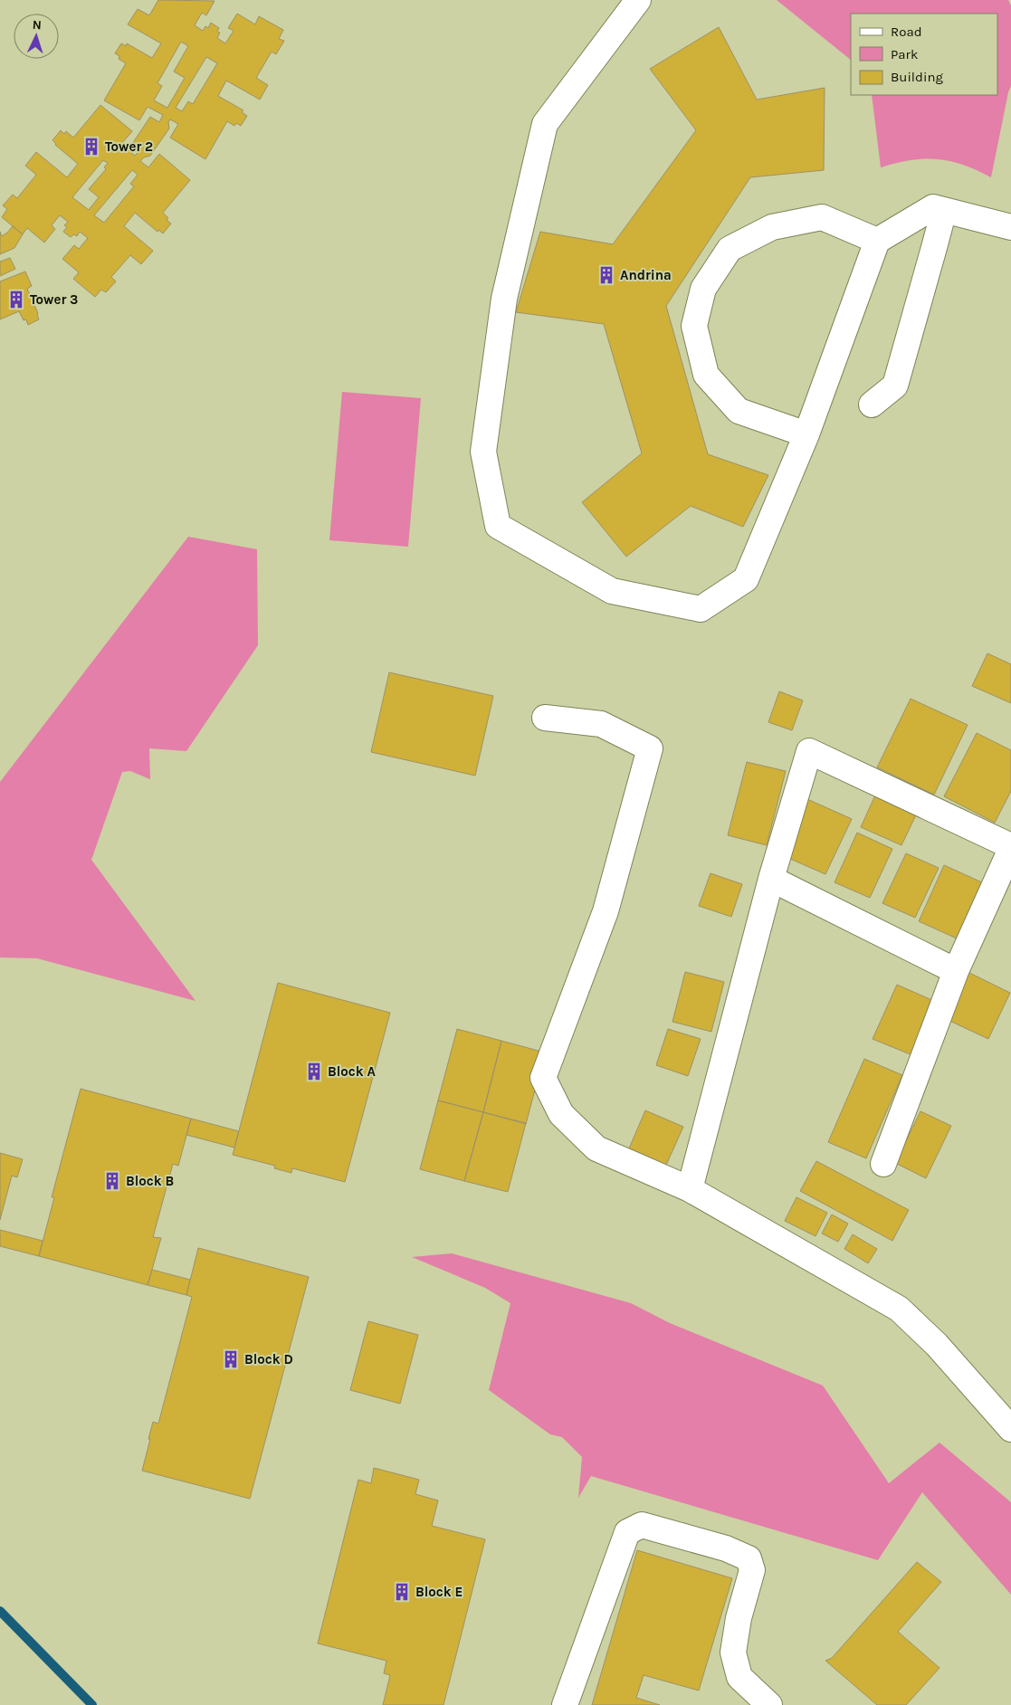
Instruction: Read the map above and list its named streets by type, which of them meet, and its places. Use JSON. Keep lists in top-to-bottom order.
{
  "places": {
    "building": [
      "Tower 2",
      "Andrina",
      "Tower 3",
      "Block A",
      "Block B",
      "Block D",
      "Block E"
    ]
  },
  "legend": ["Road", "Park", "Building"],
  "north": "top"
}
